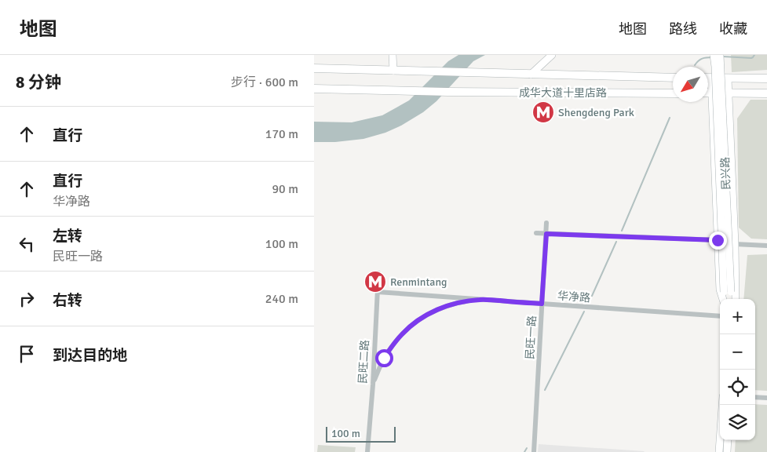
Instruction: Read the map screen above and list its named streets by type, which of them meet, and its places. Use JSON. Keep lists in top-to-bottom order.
{
  "streets": {
    "main road": ["成华大道十里店路", "民兴路"],
    "street": ["华净路", "民旺一路", "民旺二路"]
  },
  "crossings": [
    ["华净路", "民旺一路"],
    ["华净路", "民旺二路"]
  ],
  "places": {
    "metro station": ["Shengdeng Park", "Renmintang"]
  },
  "scale_bar": "100 m",
  "north": "bottom left",
  "page": {
    "header": "地图",
    "nav": ["地图", "路线", "收藏"],
    "heading": ["8 分钟", "步行 · 600 m"],
    "list": [
      ["直行", "170 m"],
      ["直行", "华净路", "90 m"],
      ["左转", "民旺一路", "100 m"],
      ["右转", "240 m"],
      "到达目的地"
    ],
    "map_buttons": ["+", "−"],
    "scale": "100 m"
  }
}
